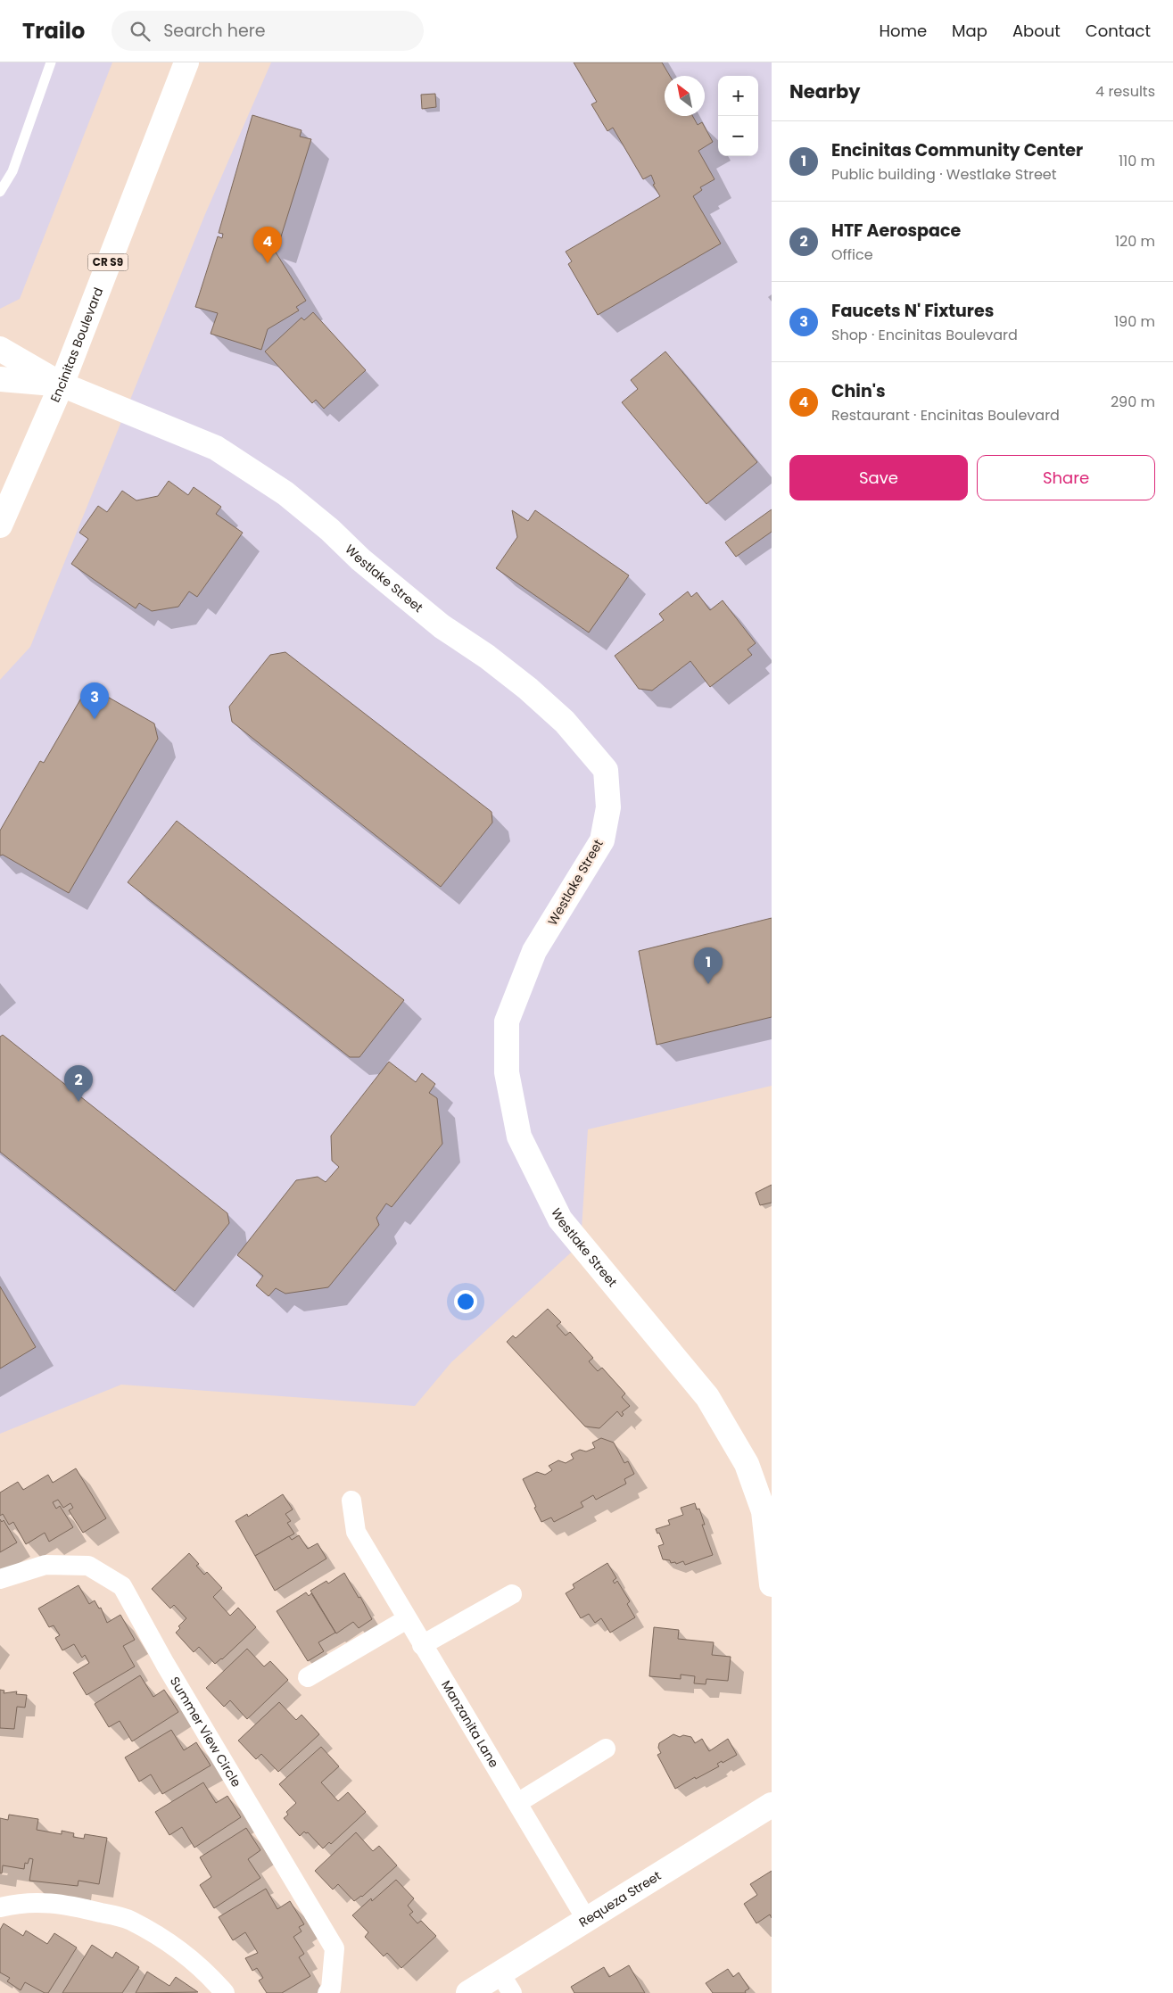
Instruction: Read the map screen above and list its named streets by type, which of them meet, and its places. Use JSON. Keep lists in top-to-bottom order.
{
  "streets": {
    "street": [
      "CR S9",
      "Encinitas Boulevard",
      "Westlake Street",
      "Manzanita Lane",
      "Summer View Circle",
      "Requeza Street"
    ]
  },
  "crossings": [
    ["Encinitas Boulevard", "Westlake Street"],
    ["Manzanita Lane", "Requeza Street"]
  ],
  "north": "top left",
  "page": {
    "header": "Trailo",
    "search": "Search here",
    "nav": [
      "Home",
      "Map",
      "About",
      "Contact"
    ],
    "heading": ["Nearby", "4 results"],
    "map_buttons": ["+", "−"],
    "list": [
      {
        "mark": "1",
        "name": "Encinitas Community Center",
        "note": "Public building · Westlake Street",
        "value": "110 m"
      },
      {
        "mark": "2",
        "name": "HTF Aerospace",
        "note": "Office",
        "value": "120 m"
      },
      {
        "mark": "3",
        "name": "Faucets N' Fixtures",
        "note": "Shop · Encinitas Boulevard",
        "value": "190 m"
      },
      {
        "mark": "4",
        "name": "Chin's",
        "note": "Restaurant · Encinitas Boulevard",
        "value": "290 m"
      }
    ],
    "pins": [
      "4",
      "3",
      "1",
      "2"
    ],
    "buttons": ["Save", "Share"]
  }
}
